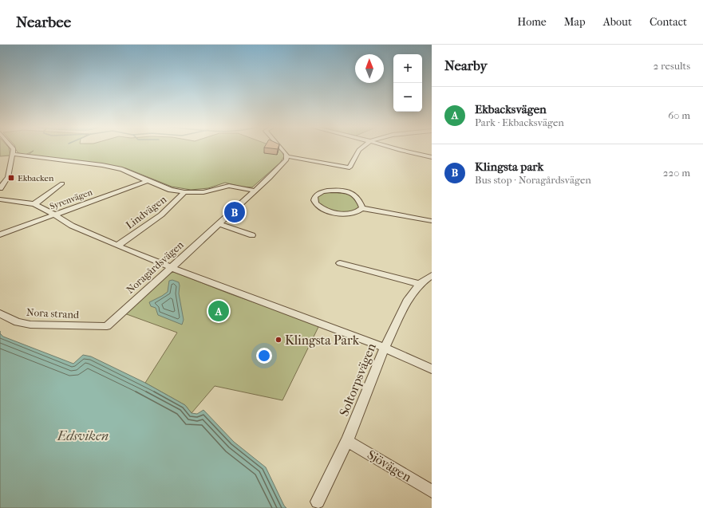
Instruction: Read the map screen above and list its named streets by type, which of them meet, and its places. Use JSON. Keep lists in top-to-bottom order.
{
  "streets": {
    "street": [
      "Syrenvägen",
      "Lindvägen",
      "Noragårdsvägen",
      "Nora strand",
      "Soltorpsvägen",
      "Sjövägen"
    ]
  },
  "crossings": [
    ["Noragårdsvägen", "Nora strand"],
    ["Soltorpsvägen", "Sjövägen"]
  ],
  "water": ["Edsviken"],
  "places": {
    "transit": ["Ekbacken"],
    "other": ["Klingsta Park"]
  },
  "north": "top",
  "page": {
    "header": "Nearbee",
    "nav": [
      "Home",
      "Map",
      "About",
      "Contact"
    ],
    "heading": ["Nearby", "2 results"],
    "map_buttons": ["+", "−"],
    "list": [
      {
        "mark": "A",
        "name": "Ekbacksvägen",
        "note": "Park · Ekbacksvägen",
        "value": "60 m"
      },
      {
        "mark": "B",
        "name": "Klingsta park",
        "note": "Bus stop · Noragårdsvägen",
        "value": "220 m"
      }
    ],
    "pins": ["B", "A"]
  }
}
